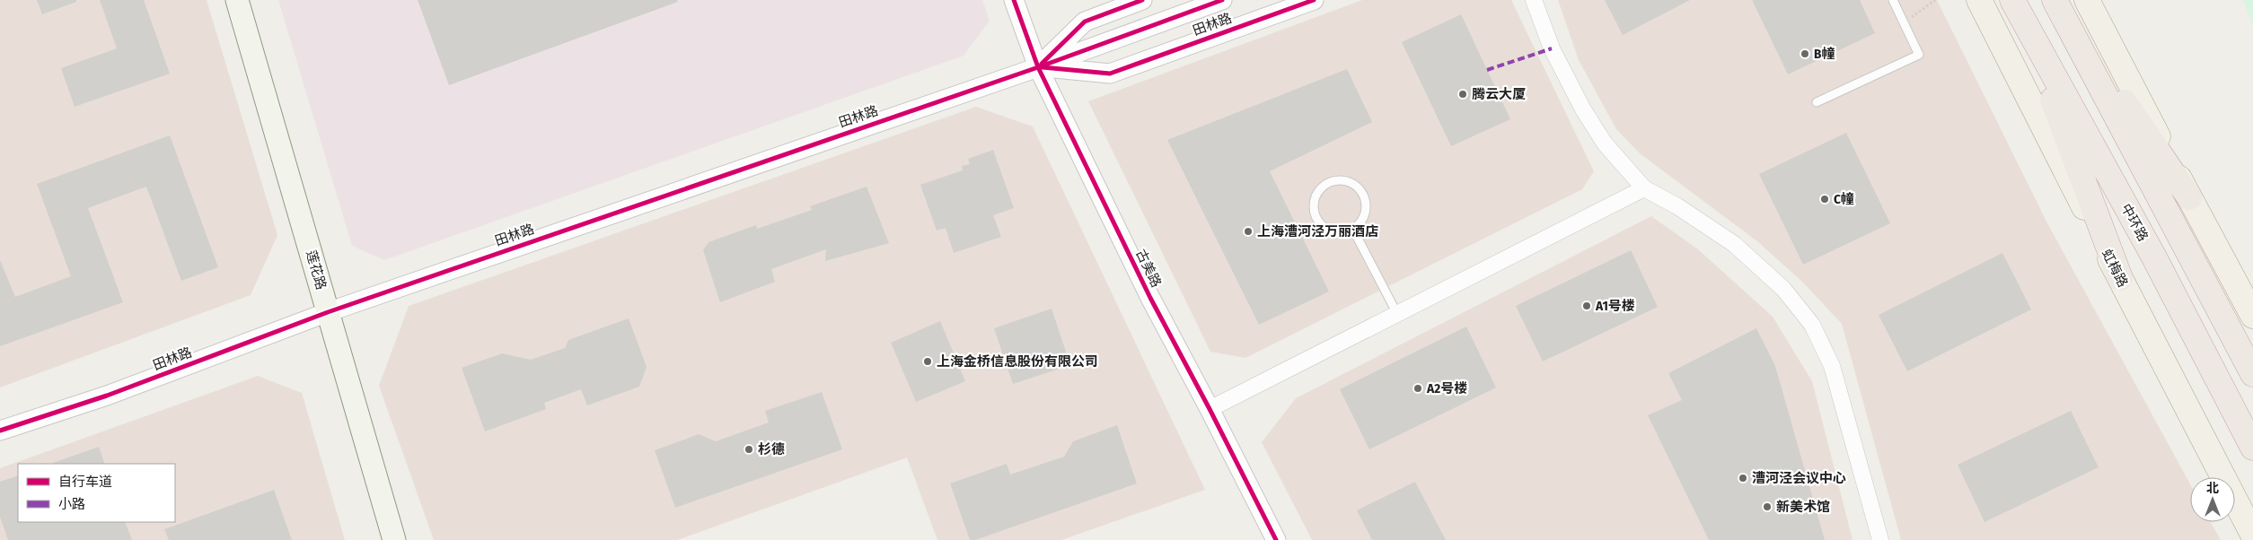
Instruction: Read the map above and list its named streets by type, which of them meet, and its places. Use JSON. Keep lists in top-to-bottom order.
{
  "streets": {
    "highway": ["中环路"],
    "main road": ["虹梅路", "莲花路"],
    "street": ["田林路", "古美路"]
  },
  "crossings": [
    ["田林路", "古美路"],
    ["田林路", "莲花路"]
  ],
  "places": [
    "B幢",
    "腾云大厦",
    "C幢",
    "上海漕河泾万丽酒店",
    "A1号楼",
    "上海金桥信息股份有限公司",
    "A2号楼",
    "杉德",
    "漕河泾会议中心",
    "新美术馆"
  ],
  "legend": ["自行车道", "小路"],
  "north": "top"
}
